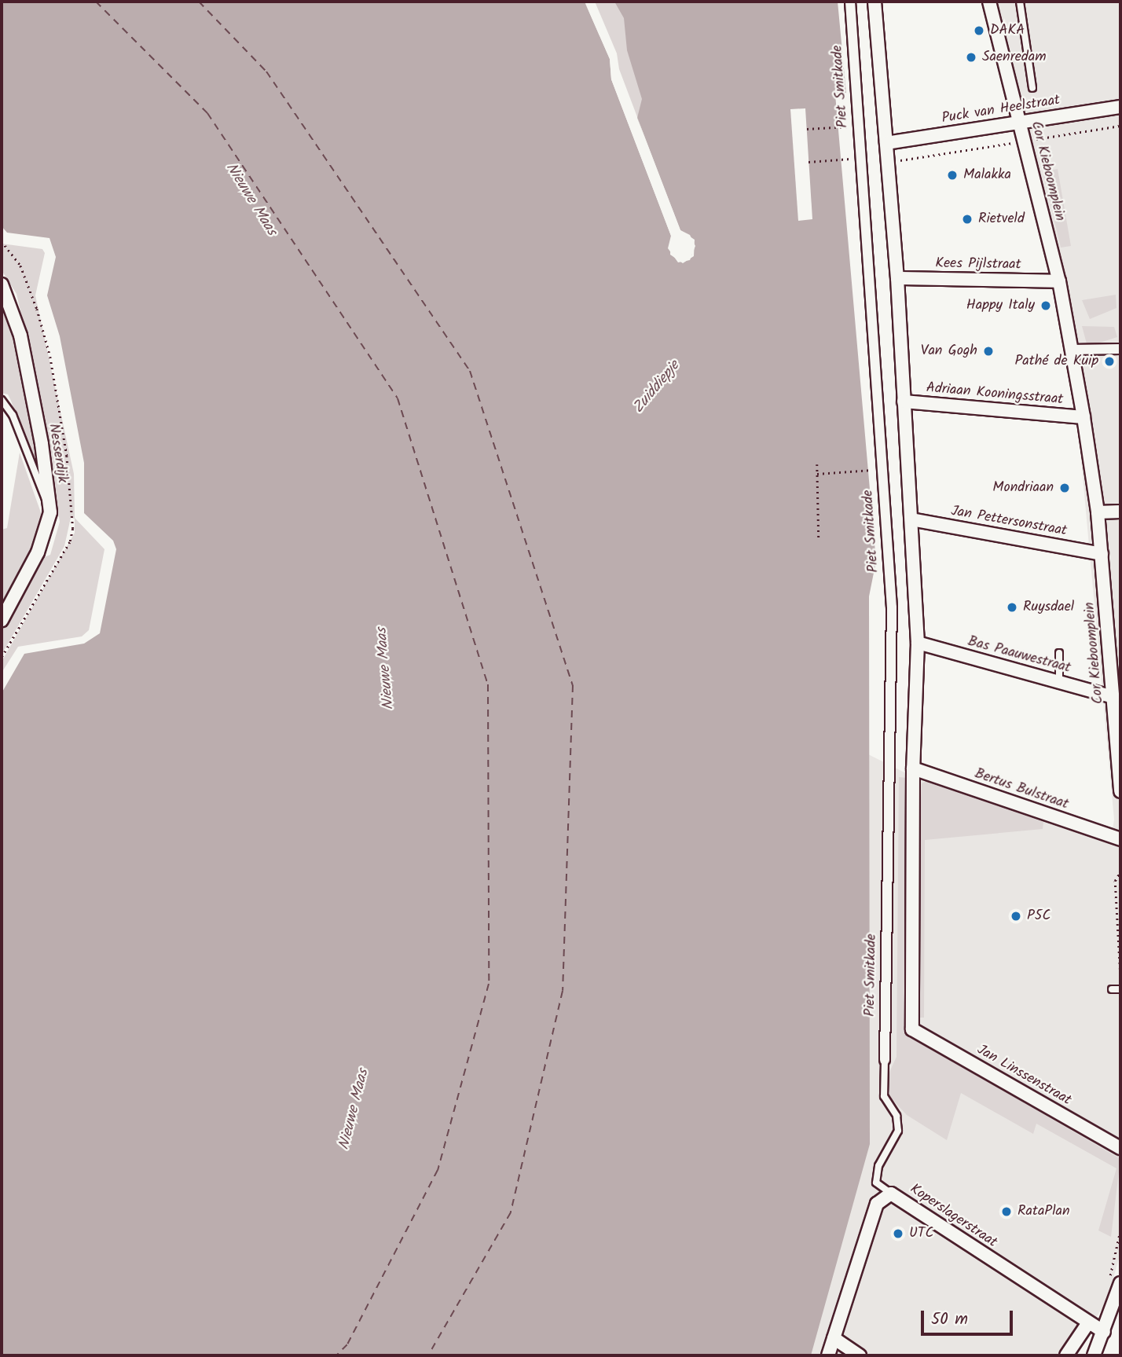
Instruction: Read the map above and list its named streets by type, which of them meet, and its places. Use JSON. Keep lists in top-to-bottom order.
{
  "streets": {
    "street": [
      "Piet Smitkade",
      "Puck van Heelstraat",
      "Cor Kieboomplein",
      "Kees Pijlstraat",
      "Adriaan Kooningsstraat",
      "Nesserdijk",
      "Jan Pettersonstraat",
      "Bas Paauwestraat",
      "Bertus Bulstraat",
      "Jan Linssenstraat",
      "Koperslagerstraat"
    ]
  },
  "crossings": [
    ["Puck van Heelstraat", "Cor Kieboomplein"],
    ["Cor Kieboomplein", "Kees Pijlstraat"],
    ["Cor Kieboomplein", "Adriaan Kooningsstraat"],
    ["Cor Kieboomplein", "Jan Pettersonstraat"],
    ["Cor Kieboomplein", "Bas Paauwestraat"],
    ["Bertus Bulstraat", "Jan Linssenstraat"]
  ],
  "water": ["Nieuwe Maas", "Zuiddiepje"],
  "places": [
    "DAKA",
    "Saenredam",
    "Malakka",
    "Rietveld",
    "Happy Italy",
    "Van Gogh",
    "Pathé de Kuip",
    "Mondriaan",
    "Ruysdael",
    "P5C",
    "RataPlan",
    "UTC"
  ],
  "scale_bar": "50 m"
}
